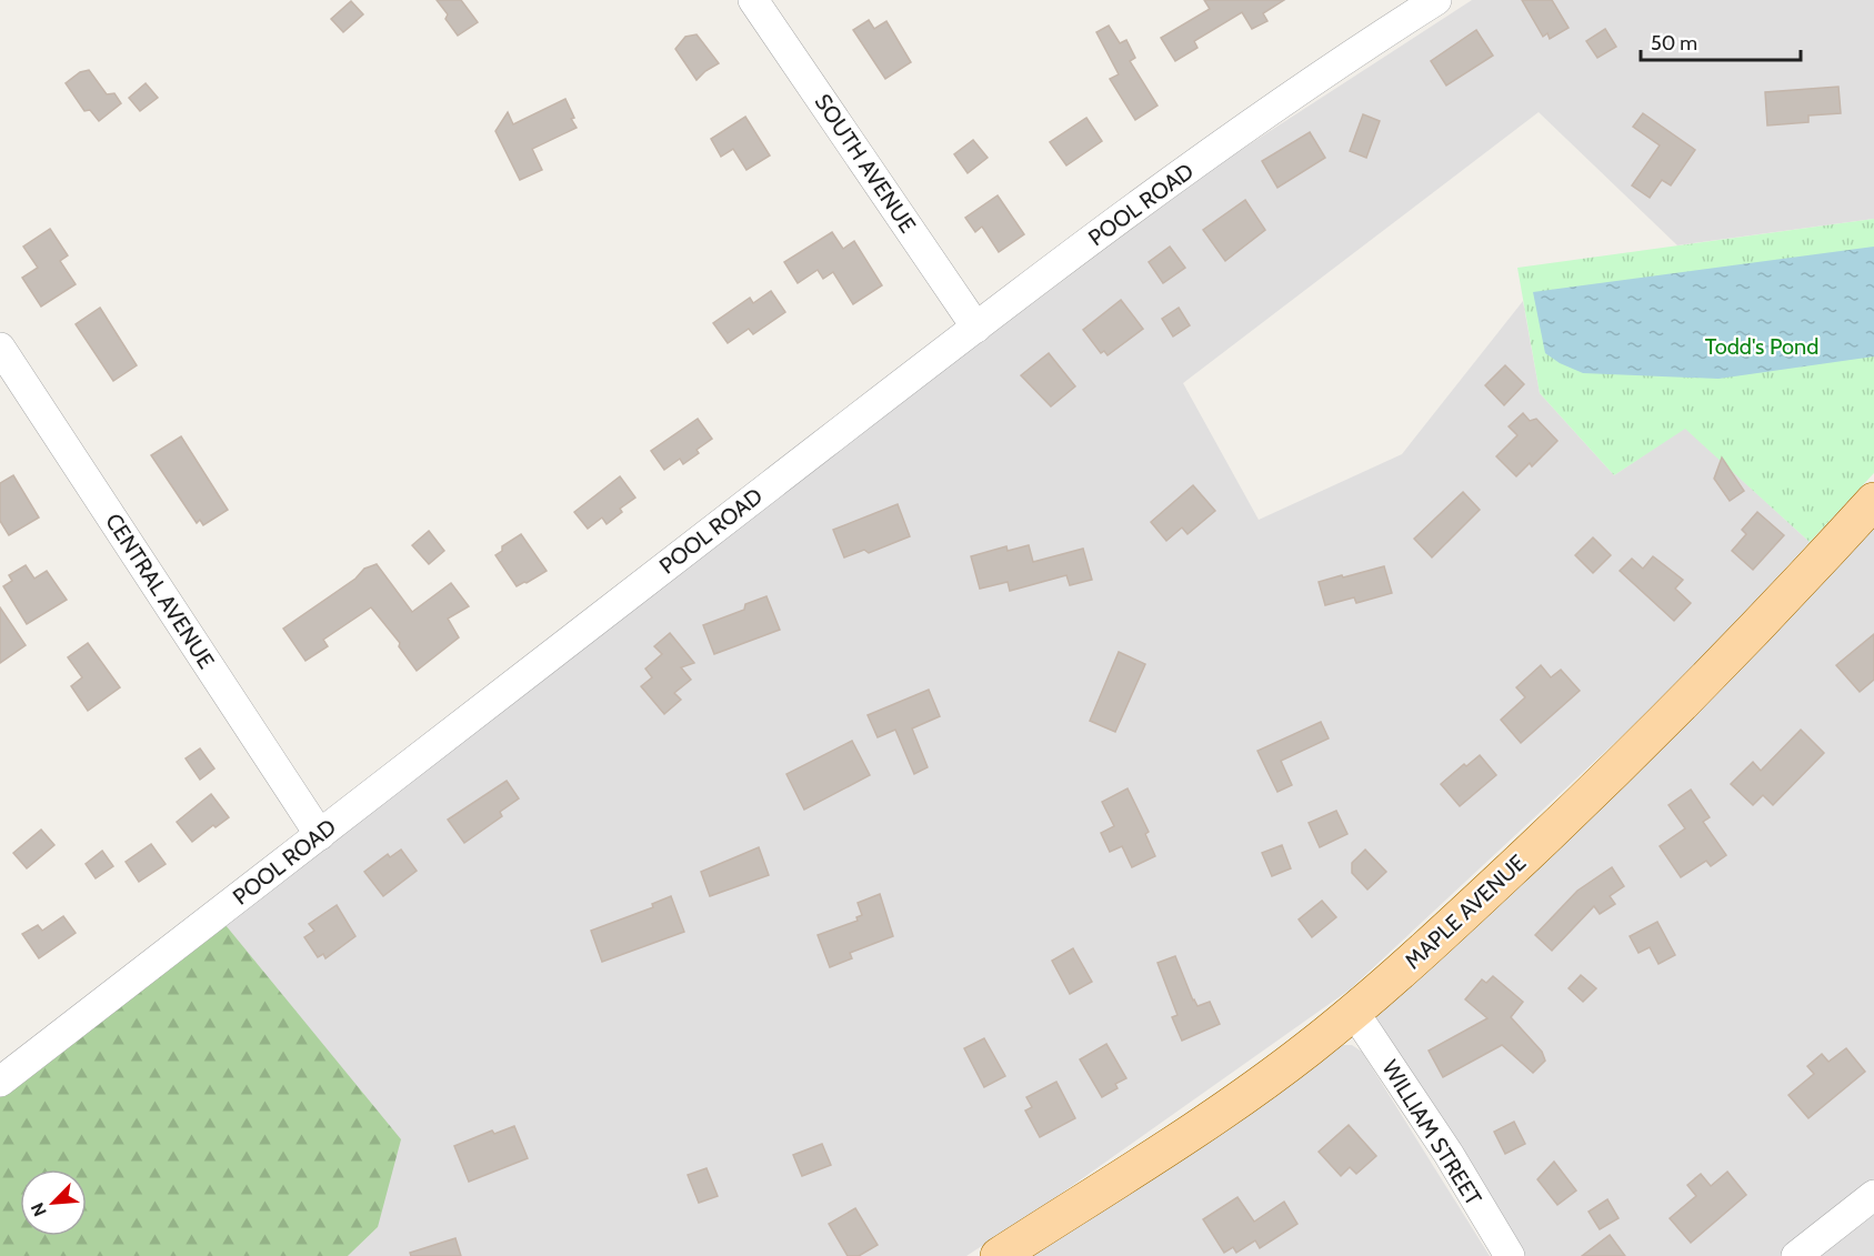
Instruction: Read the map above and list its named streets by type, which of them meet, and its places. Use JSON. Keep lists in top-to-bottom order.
{
  "streets": {
    "main road": ["MAPLE AVENUE"],
    "street": [
      "SOUTH AVENUE",
      "POOL ROAD",
      "CENTRAL AVENUE",
      "WILLIAM STREET"
    ]
  },
  "crossings": [
    ["SOUTH AVENUE", "POOL ROAD"],
    ["POOL ROAD", "CENTRAL AVENUE"],
    ["MAPLE AVENUE", "WILLIAM STREET"]
  ],
  "parks": ["Todd's Pond"],
  "scale_bar": "50 m",
  "north": "bottom left"
}
